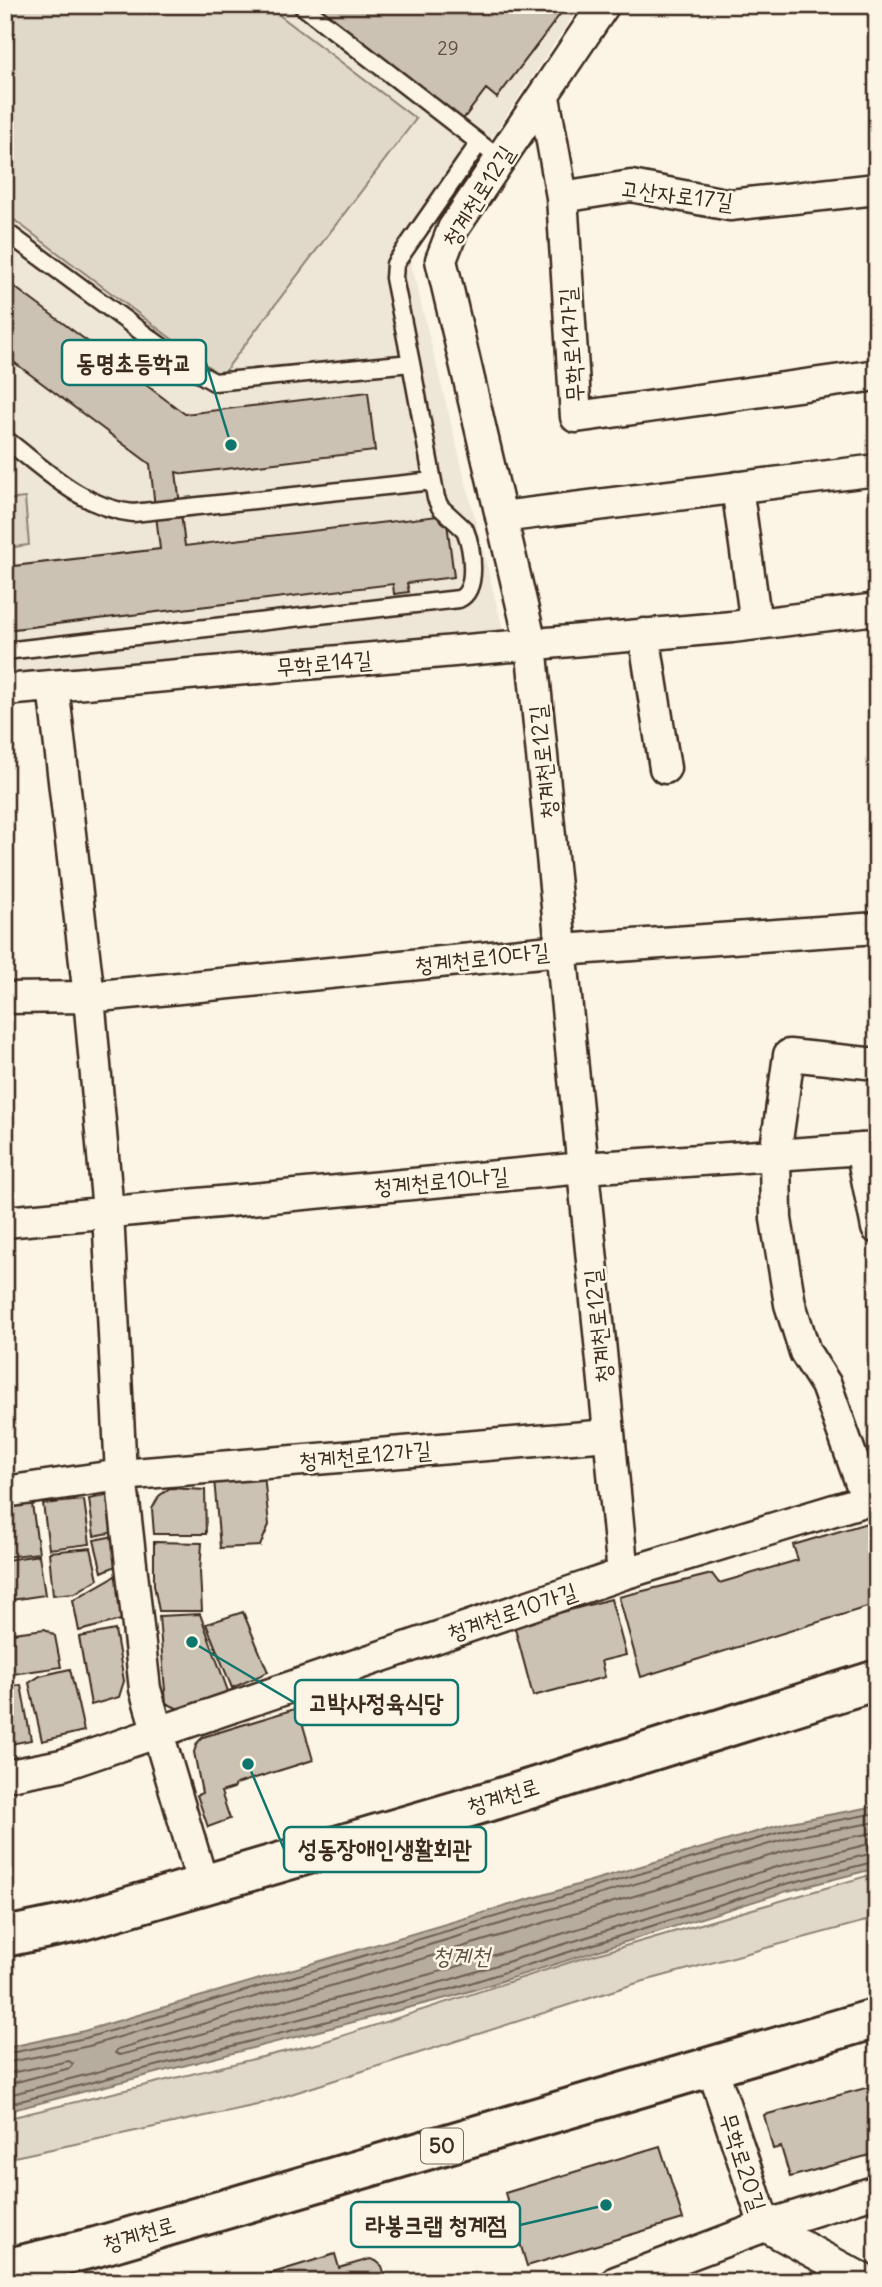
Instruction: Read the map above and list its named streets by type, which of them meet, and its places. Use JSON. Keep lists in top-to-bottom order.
{
  "streets": {
    "main road": ["청계천로", "50"],
    "street": [
      "고산자로17길",
      "청계천로12길",
      "무학로14가길",
      "무학로14길",
      "청계천로10다길",
      "청계천로10나길",
      "청계천로12가길",
      "청계천로10가길",
      "무학로20길"
    ]
  },
  "crossings": [
    ["고산자로17길", "무학로14가길"],
    ["청계천로12길", "무학로14가길"],
    ["청계천로12길", "무학로14길"],
    ["청계천로12길", "청계천로10다길"],
    ["청계천로12길", "청계천로10나길"],
    ["청계천로12길", "청계천로12가길"],
    ["청계천로12길", "청계천로10가길"],
    ["청계천로10나길", "청계천로10가길"],
    ["청계천로", "무학로20길"]
  ],
  "water": ["청계천"],
  "places": [
    "동명초등학교",
    "고박사정육식당",
    "성동장애인생활회관",
    "라봉크랩 청계점"
  ],
  "house_numbers": ["29"]
}
